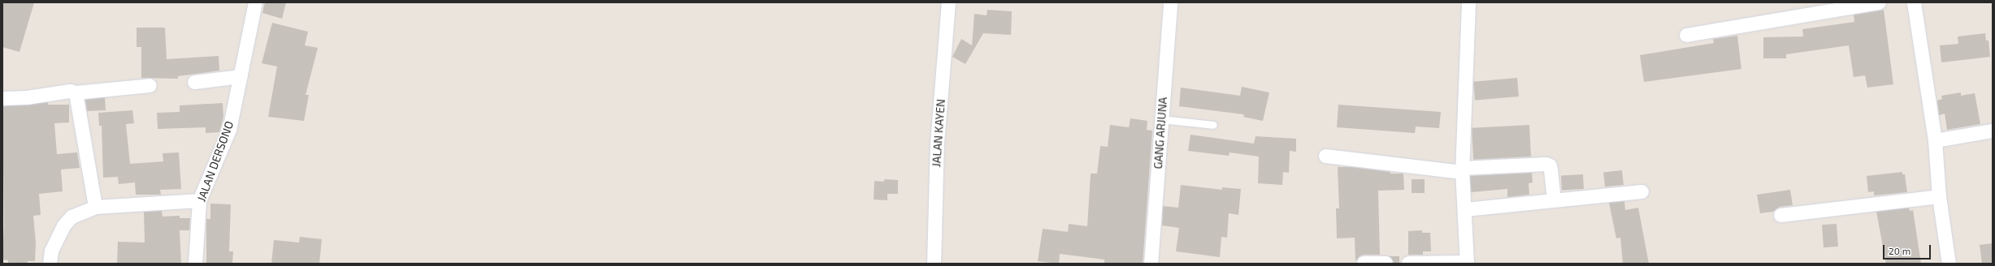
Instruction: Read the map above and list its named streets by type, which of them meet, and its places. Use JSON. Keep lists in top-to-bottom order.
{
  "streets": {
    "street": ["JALAN KAYEN", "GANG ARJUNA", "JALAN DERSONO"]
  },
  "scale_bar": "20 m"
}
